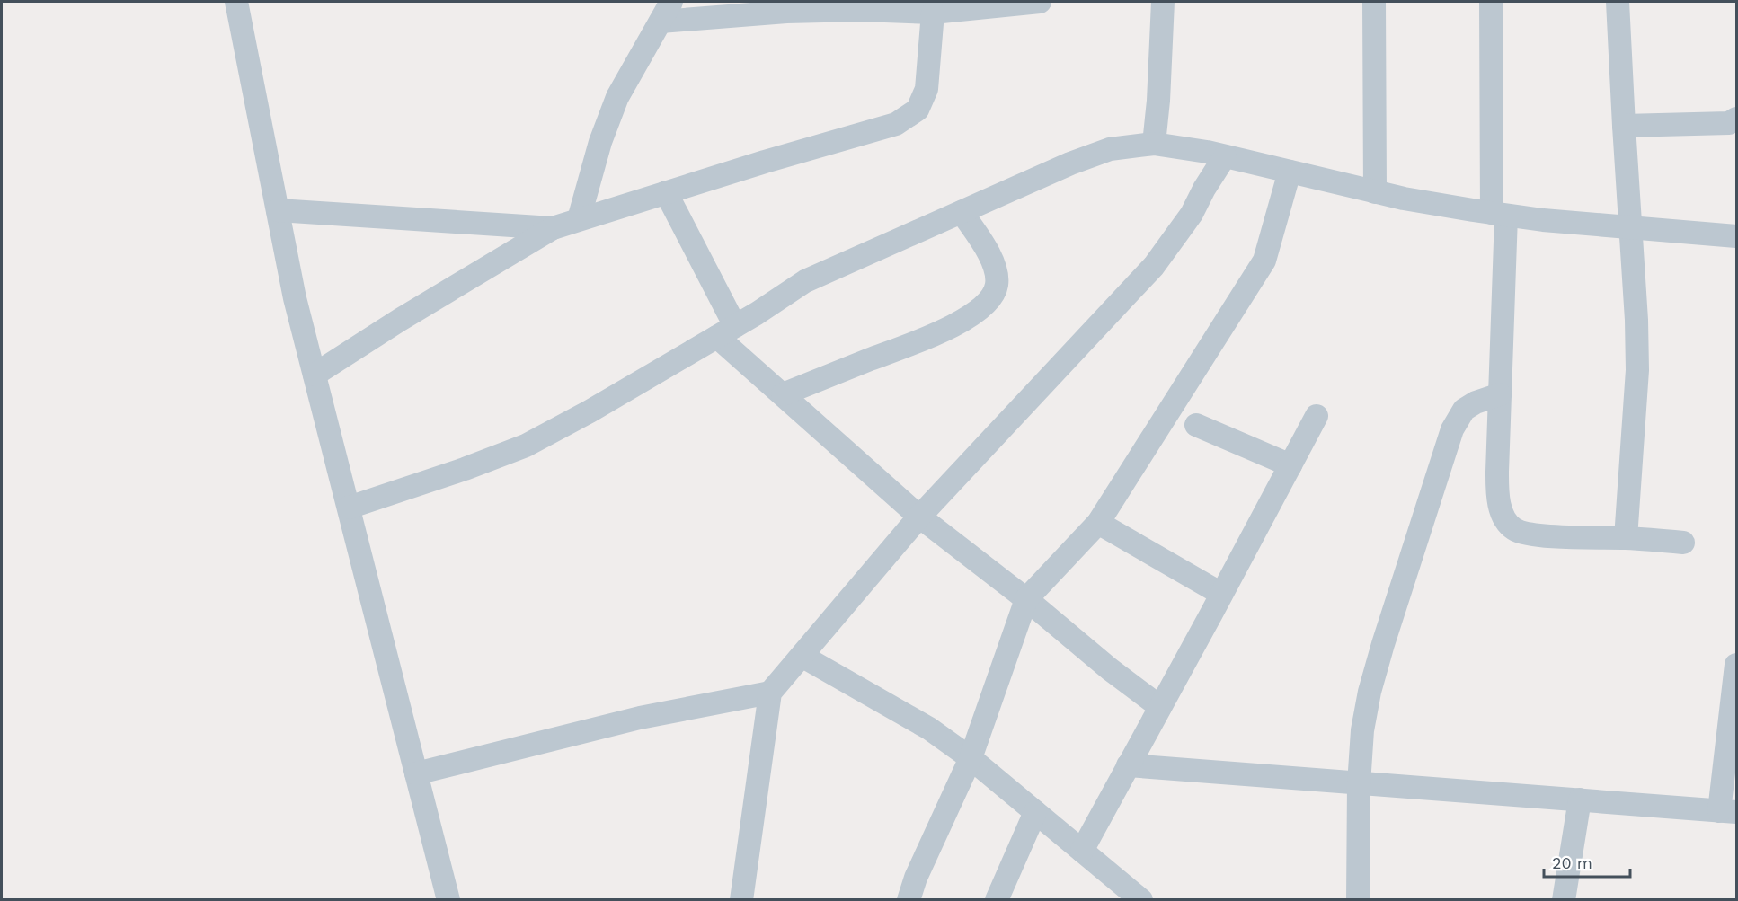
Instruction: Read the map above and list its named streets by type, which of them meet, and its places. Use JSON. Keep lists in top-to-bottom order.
{
  "scale_bar": "20 m"
}
